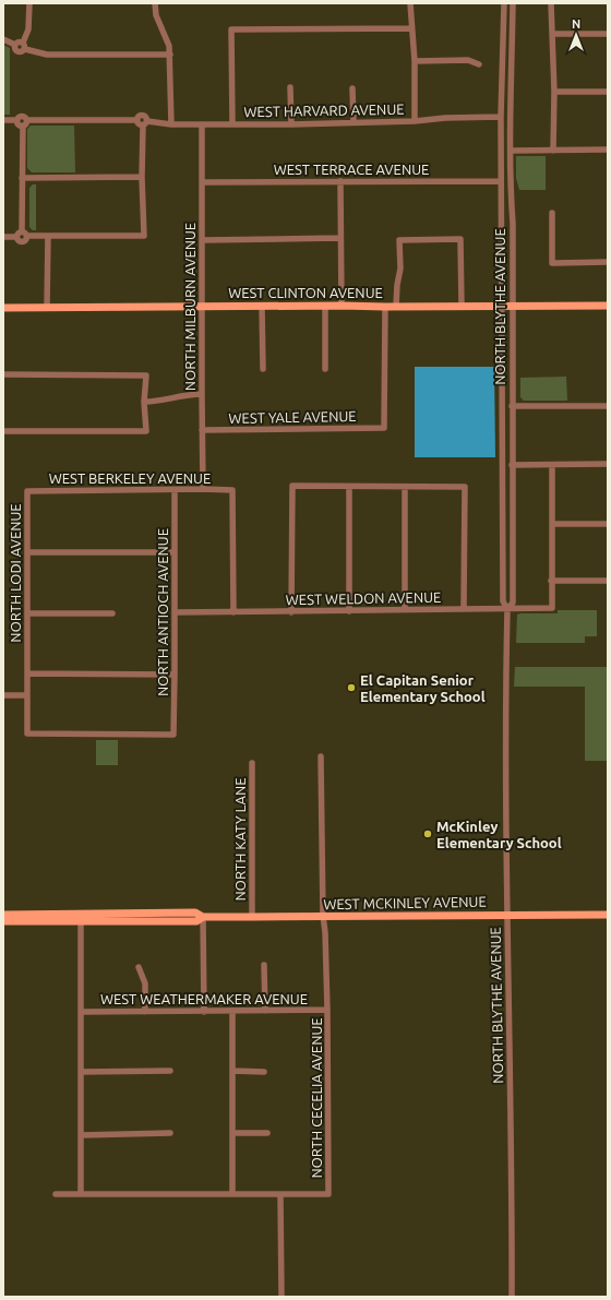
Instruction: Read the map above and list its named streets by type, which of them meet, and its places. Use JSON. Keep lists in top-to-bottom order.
{
  "streets": {
    "main road": ["WEST CLINTON AVENUE", "WEST MCKINLEY AVENUE"],
    "street": [
      "WEST HARVARD AVENUE",
      "WEST TERRACE AVENUE",
      "NORTH MILBURN AVENUE",
      "NORTH BLYTHE AVENUE",
      "WEST YALE AVENUE",
      "WEST BERKELEY AVENUE",
      "NORTH LODI AVENUE",
      "WEST WELDON AVENUE",
      "NORTH ANTIOCH AVENUE",
      "NORTH KATY LANE",
      "WEST WEATHERMAKER AVENUE",
      "NORTH CECELIA AVENUE"
    ]
  },
  "crossings": [
    ["WEST HARVARD AVENUE", "NORTH MILBURN AVENUE"],
    ["WEST HARVARD AVENUE", "NORTH BLYTHE AVENUE"],
    ["WEST TERRACE AVENUE", "NORTH MILBURN AVENUE"],
    ["WEST TERRACE AVENUE", "NORTH BLYTHE AVENUE"],
    ["WEST CLINTON AVENUE", "NORTH MILBURN AVENUE"],
    ["WEST CLINTON AVENUE", "NORTH BLYTHE AVENUE"],
    ["WEST CLINTON AVENUE", "WEST YALE AVENUE"],
    ["NORTH MILBURN AVENUE", "WEST YALE AVENUE"],
    ["NORTH MILBURN AVENUE", "WEST BERKELEY AVENUE"],
    ["NORTH BLYTHE AVENUE", "WEST WELDON AVENUE"],
    ["NORTH BLYTHE AVENUE", "WEST MCKINLEY AVENUE"],
    ["WEST BERKELEY AVENUE", "NORTH LODI AVENUE"],
    ["WEST BERKELEY AVENUE", "WEST WELDON AVENUE"],
    ["WEST BERKELEY AVENUE", "NORTH ANTIOCH AVENUE"],
    ["NORTH LODI AVENUE", "NORTH ANTIOCH AVENUE"],
    ["WEST WELDON AVENUE", "NORTH ANTIOCH AVENUE"],
    ["NORTH KATY LANE", "WEST MCKINLEY AVENUE"],
    ["WEST MCKINLEY AVENUE", "NORTH CECELIA AVENUE"],
    ["WEST WEATHERMAKER AVENUE", "NORTH CECELIA AVENUE"]
  ],
  "places": ["El Capitan Senior Elementary School", "McKinley Elementary School"],
  "north": "top"
}
